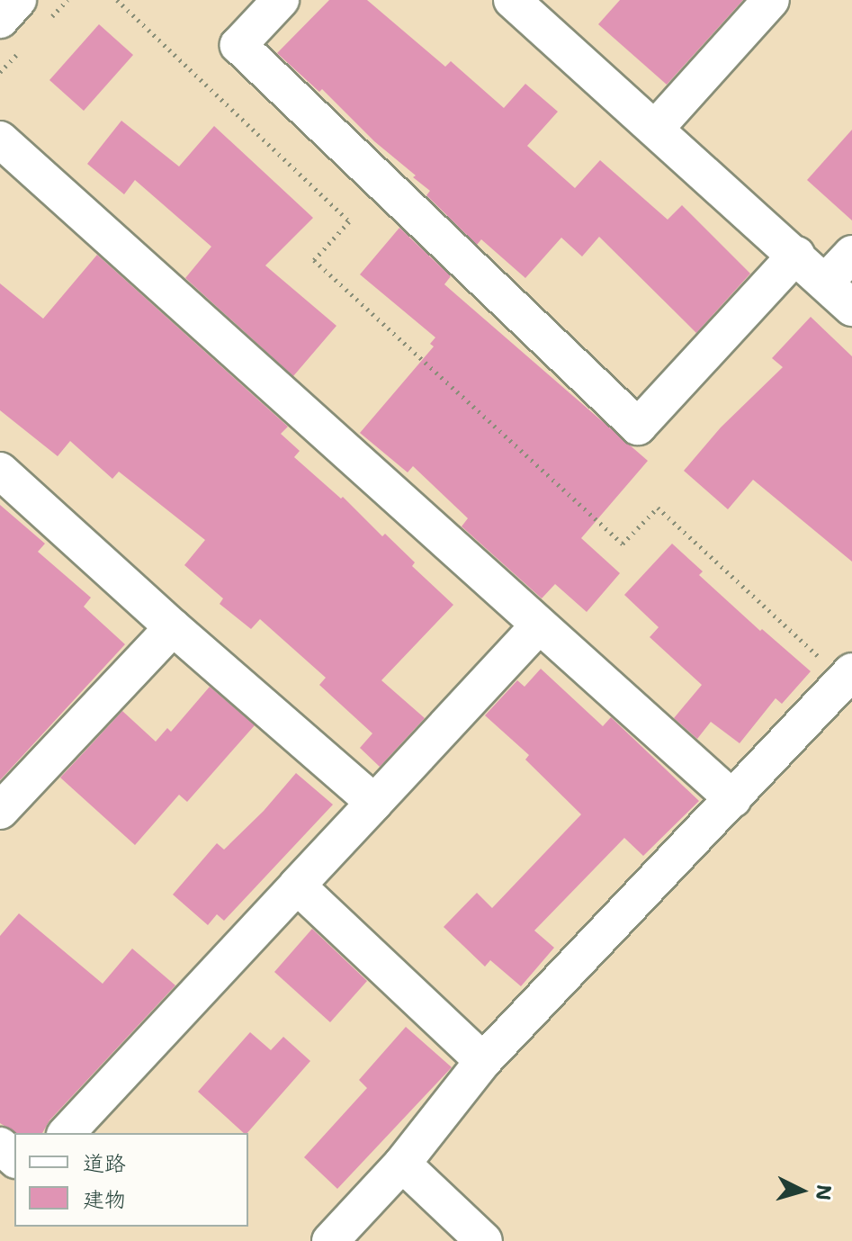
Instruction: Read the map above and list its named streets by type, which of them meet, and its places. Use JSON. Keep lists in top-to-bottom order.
{
  "legend": ["道路", "建物"],
  "north": "right"
}
